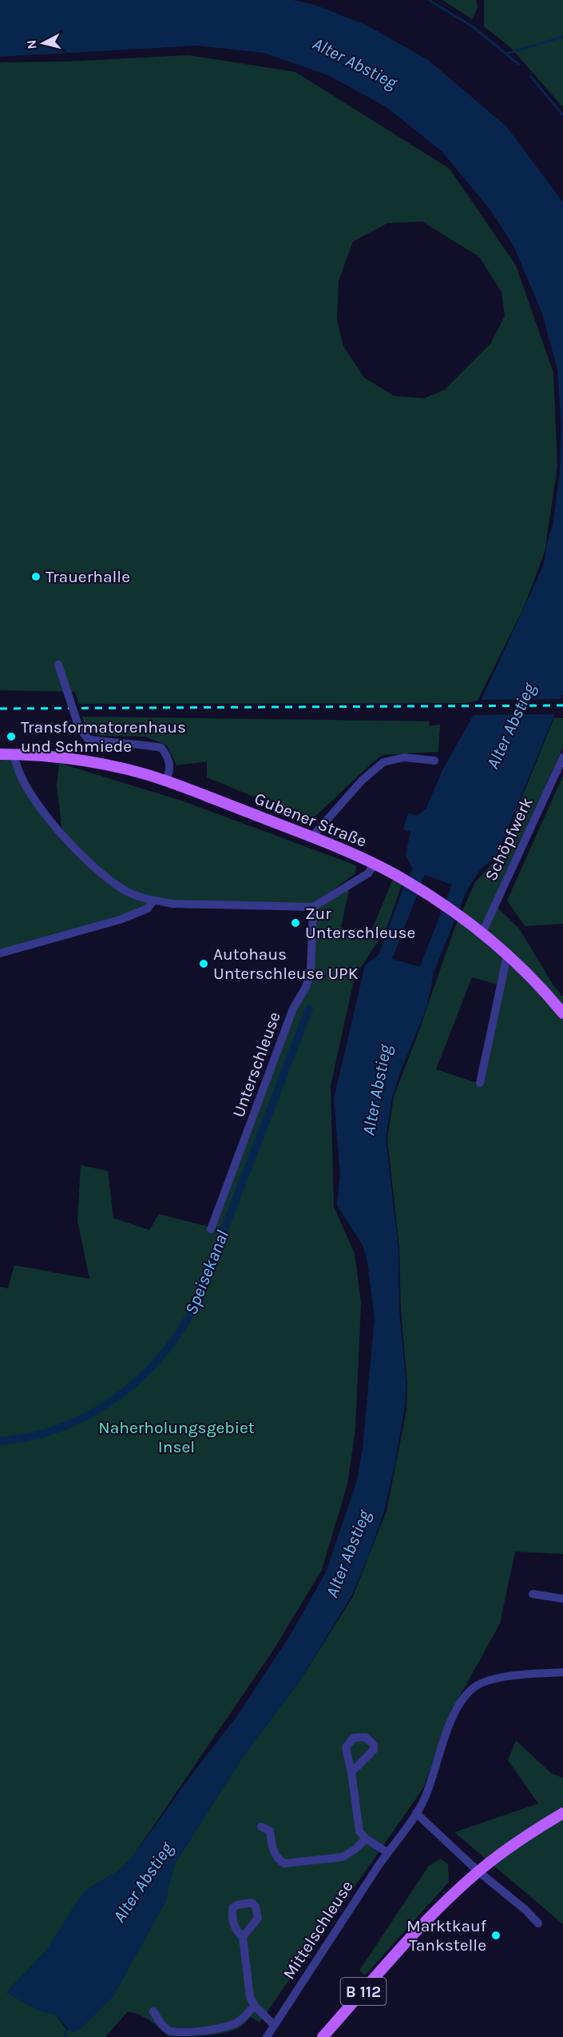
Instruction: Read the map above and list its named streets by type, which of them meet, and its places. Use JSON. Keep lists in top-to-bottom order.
{
  "streets": {
    "main road": ["Gubener Straße", "B 112"],
    "street": ["Schöpfwerk", "Unterschleuse", "Mittelschleuse"]
  },
  "crossings": [
    ["Gubener Straße", "Schöpfwerk"]
  ],
  "water": ["Alter Abstieg", "Speisekanal"],
  "parks": ["Naherholungsgebiet Insel"],
  "places": [
    "Trauerhalle",
    "Transformatorenhaus und Schmiede",
    "Zur Unterschleuse",
    "Autohaus Unterschleuse UPK",
    "Marktkauf Tankstelle"
  ],
  "north": "left"
}
